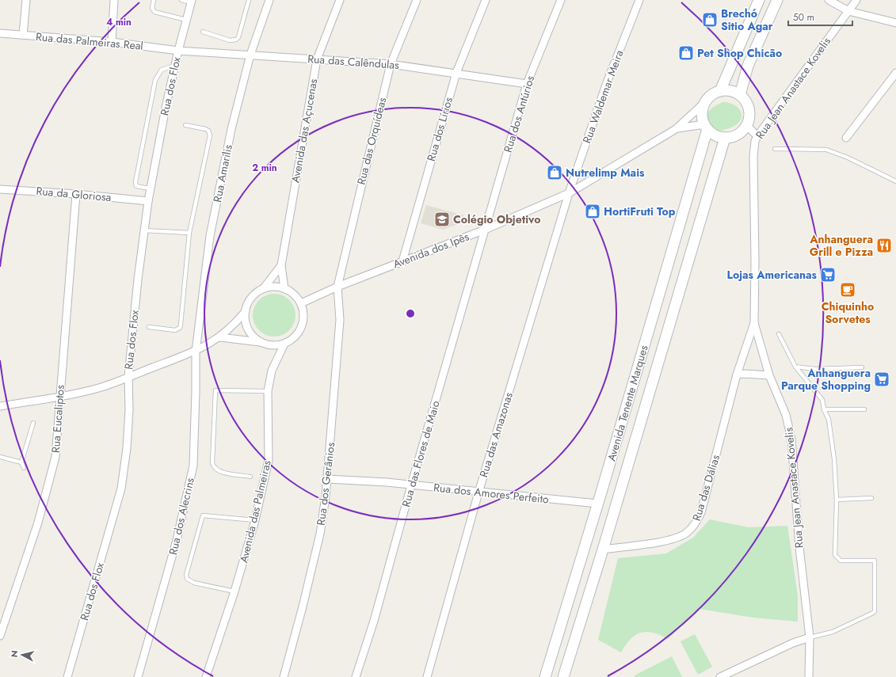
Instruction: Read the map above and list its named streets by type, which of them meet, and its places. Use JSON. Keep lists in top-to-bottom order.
{
  "streets": {
    "main road": ["Avenida Tenente Marques"],
    "street": [
      "Rua das Palmeiras Real",
      "Rua das Calêndulas",
      "Rua dos Flox",
      "Rua Jean Anastace Kovelis",
      "Rua Waldemar Meira",
      "Rua dos Antúrios",
      "Rua dos Lírios",
      "Avenida das Açucenas",
      "Rua das Orquídeas",
      "Rua Amarílis",
      "Rua da Gloriosa",
      "Avenida dos Ipês",
      "Rua Eucaliptos",
      "Rua das Amazonas",
      "Rua das Flores de Maio",
      "Rua dos Gerânios",
      "Rua das Dálias",
      "Rua dos Amores Perfeito",
      "Avenida das Palmeiras",
      "Rua dos Alecrins"
    ]
  },
  "crossings": [
    ["Rua das Palmeiras Real", "Rua das Calêndulas"],
    ["Rua das Palmeiras Real", "Rua dos Flox"],
    ["Rua das Calêndulas", "Rua dos Flox"],
    ["Rua das Calêndulas", "Rua dos Antúrios"],
    ["Rua das Calêndulas", "Rua dos Lírios"],
    ["Rua das Calêndulas", "Avenida das Açucenas"],
    ["Rua das Calêndulas", "Rua das Orquídeas"],
    ["Rua das Calêndulas", "Rua Amarílis"],
    ["Rua dos Flox", "Rua da Gloriosa"],
    ["Rua Jean Anastace Kovelis", "Rua das Dálias"],
    ["Rua Waldemar Meira", "Avenida dos Ipês"],
    ["Rua Waldemar Meira", "Rua das Amazonas"],
    ["Rua dos Antúrios", "Avenida dos Ipês"],
    ["Rua dos Antúrios", "Rua das Flores de Maio"],
    ["Rua dos Lírios", "Avenida dos Ipês"],
    ["Avenida das Açucenas", "Avenida dos Ipês"],
    ["Avenida das Açucenas", "Avenida das Palmeiras"],
    ["Rua das Orquídeas", "Avenida dos Ipês"],
    ["Rua das Orquídeas", "Rua dos Gerânios"],
    ["Rua Amarílis", "Rua dos Alecrins"],
    ["Rua da Gloriosa", "Rua Eucaliptos"],
    ["Avenida dos Ipês", "Avenida Tenente Marques"],
    ["Avenida dos Ipês", "Rua das Amazonas"],
    ["Avenida dos Ipês", "Rua das Flores de Maio"],
    ["Avenida dos Ipês", "Rua dos Gerânios"],
    ["Avenida dos Ipês", "Avenida das Palmeiras"],
    ["Avenida Tenente Marques", "Rua das Dálias"],
    ["Avenida Tenente Marques", "Rua dos Amores Perfeito"],
    ["Rua das Amazonas", "Rua dos Amores Perfeito"],
    ["Rua das Flores de Maio", "Rua dos Amores Perfeito"],
    ["Rua dos Gerânios", "Rua dos Amores Perfeito"]
  ],
  "places": {
    "shop": [
      "Brechó Sitio Agar",
      "Pet Shop Chicão",
      "Nutrelimp Mais",
      "HortiFruti Top"
    ],
    "school or university": ["Colégio Objetivo"],
    "restaurant": ["Anhanguera Grill e Pizza"],
    "supermarket": ["Lojas Americanas", "Anhanguera Parque Shopping"],
    "cafe": ["Chiquinho Sorvetes"]
  },
  "scale_bar": "50 m",
  "north": "left",
  "rings": ["4 min", "2 min"]
}
